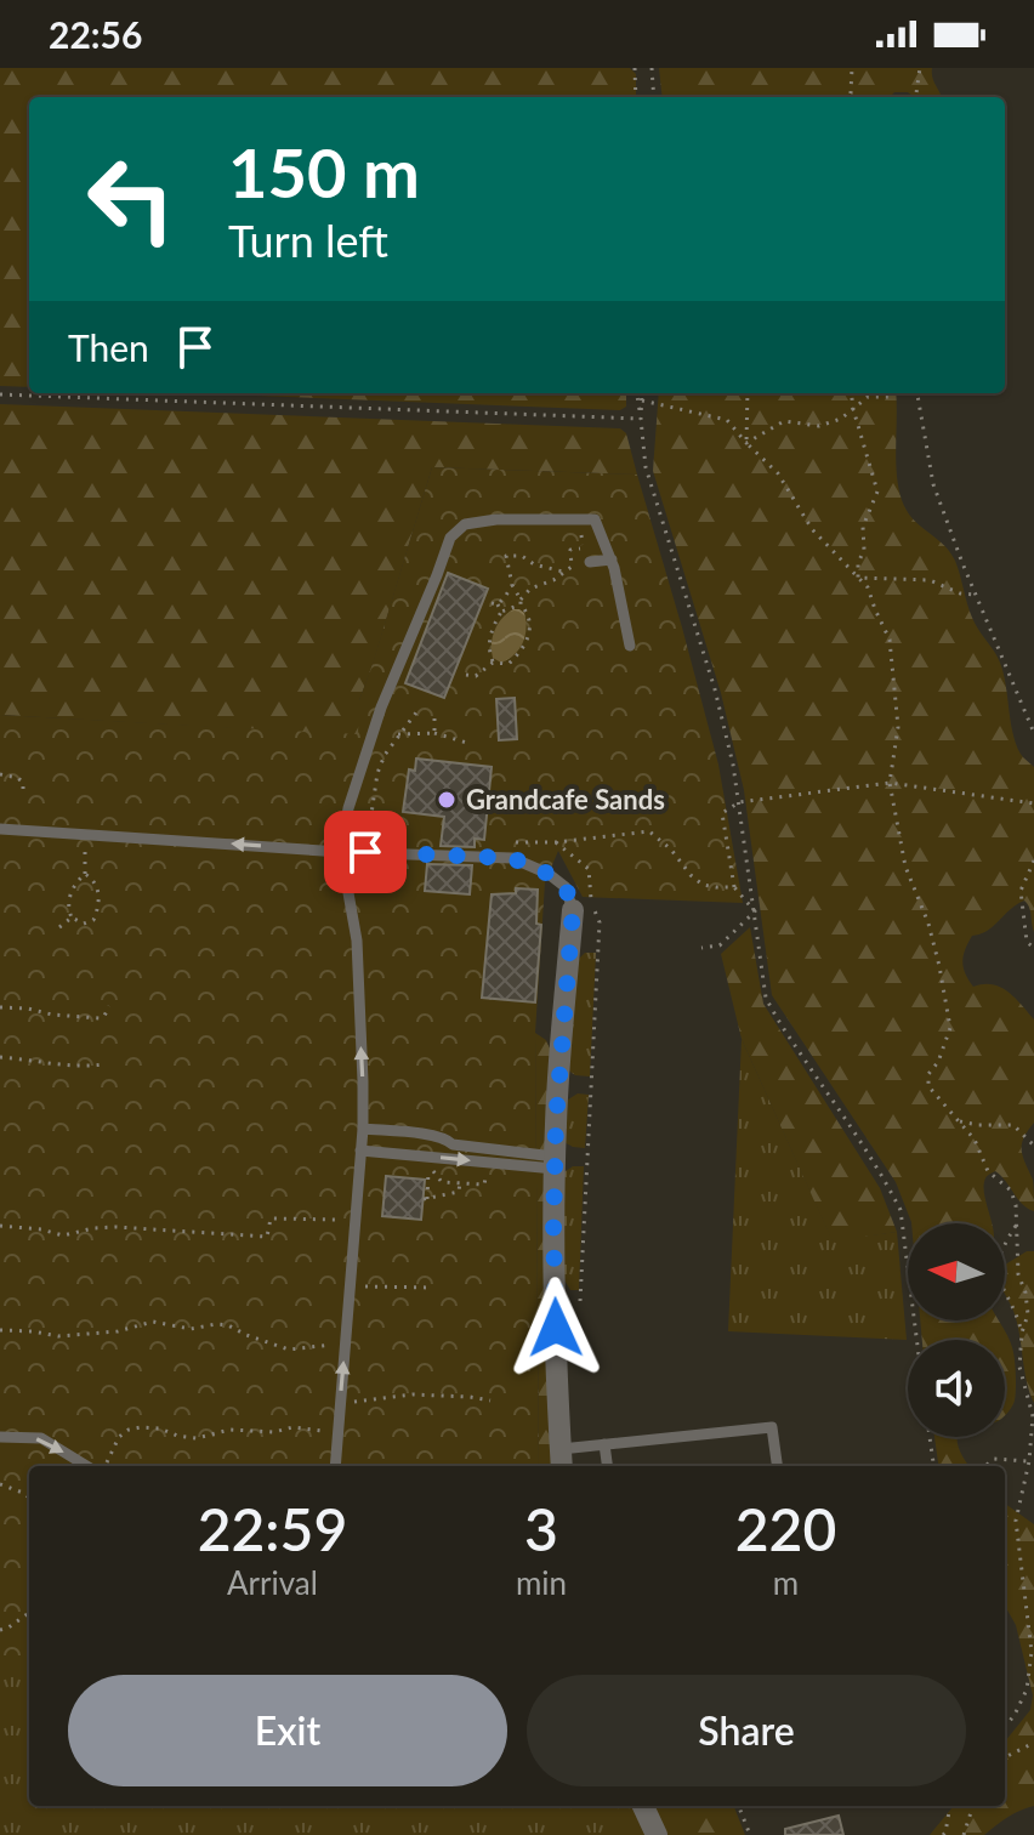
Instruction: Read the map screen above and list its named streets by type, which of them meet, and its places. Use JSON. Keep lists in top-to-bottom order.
{
  "places": ["Grandcafe Sands"],
  "north": "left",
  "page": {
    "status": "22:56",
    "turn": ["150 m", "Turn left"],
    "then": "Then",
    "eta": [
      "22:59",
      "Arrival",
      "3",
      "min",
      "220",
      "m"
    ],
    "buttons": ["Exit", "Share"]
  }
}
